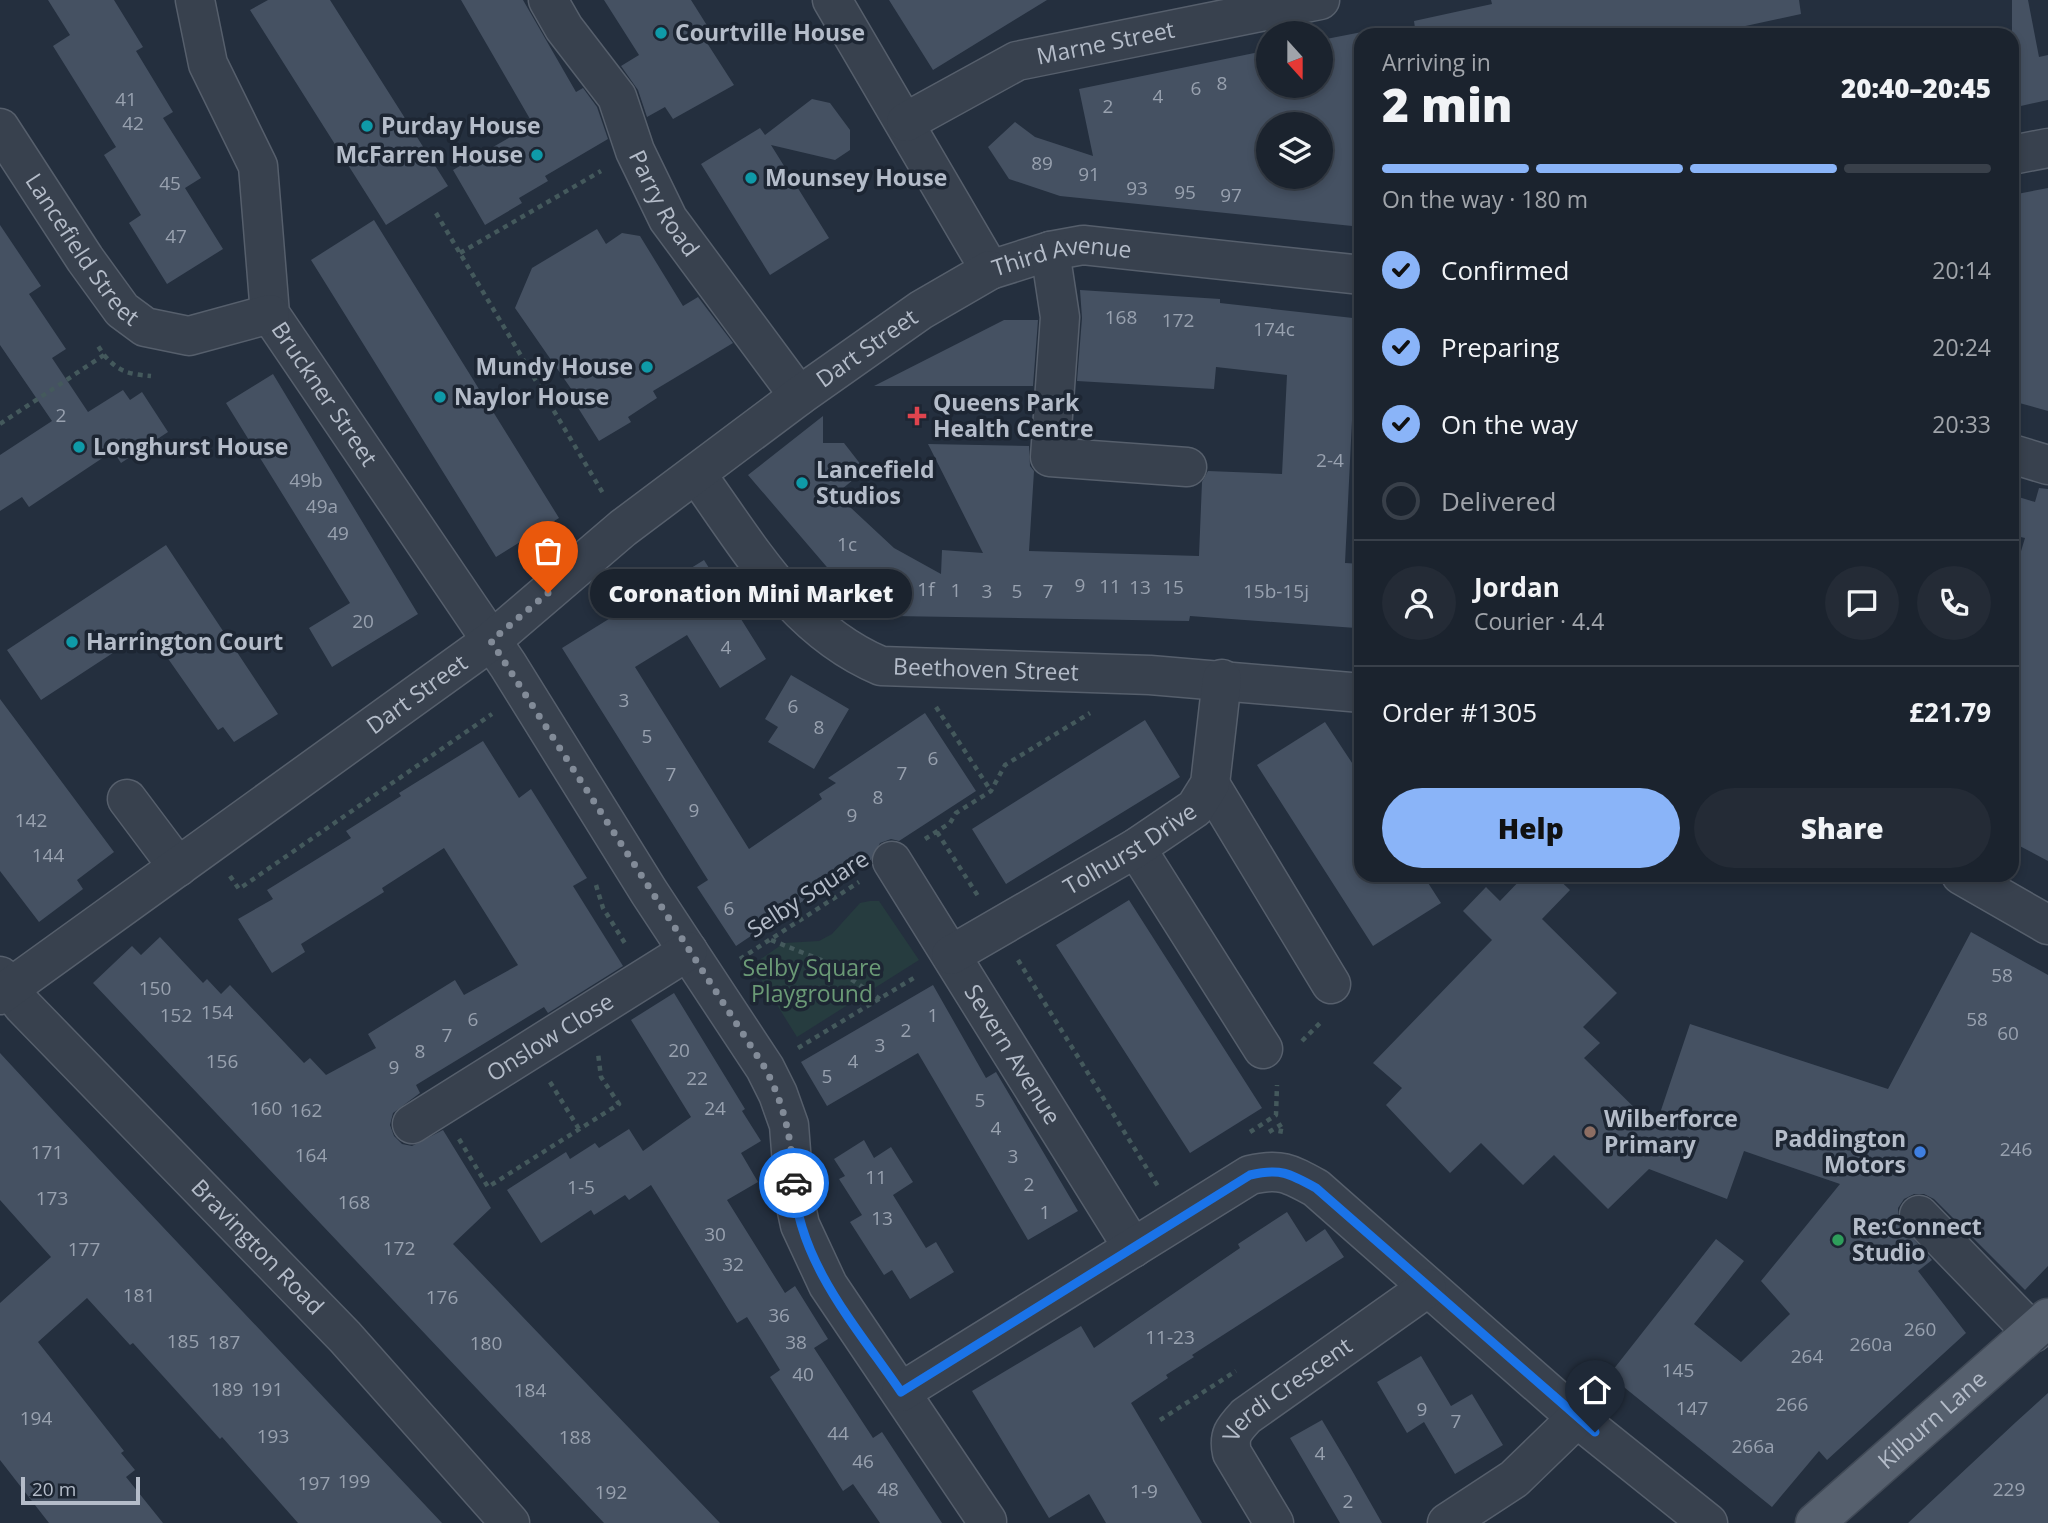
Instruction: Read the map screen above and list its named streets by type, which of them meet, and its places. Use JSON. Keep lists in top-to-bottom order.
{
  "streets": {
    "main road": ["Kilburn Lane"],
    "street": [
      "Marne Street",
      "Parry Road",
      "Lancefield Street",
      "Third Avenue",
      "Dart Street",
      "Bruckner Street",
      "Beethoven Street",
      "Tolhurst Drive",
      "Onslow Close",
      "Severn Avenue",
      "Bravington Road",
      "Verdi Crescent"
    ],
    "path": ["Selby Square"]
  },
  "crossings": [
    ["Marne Street", "Third Avenue"],
    ["Parry Road", "Dart Street"],
    ["Lancefield Street", "Bruckner Street"],
    ["Third Avenue", "Dart Street"],
    ["Dart Street", "Bruckner Street"],
    ["Dart Street", "Beethoven Street"],
    ["Dart Street", "Bravington Road"],
    ["Bruckner Street", "Selby Square"],
    ["Bruckner Street", "Onslow Close"],
    ["Beethoven Street", "Tolhurst Drive"],
    ["Tolhurst Drive", "Severn Avenue"],
    ["Selby Square", "Onslow Close"],
    ["Selby Square", "Severn Avenue"]
  ],
  "parks": ["Selby Square Playground"],
  "places": {
    "other": [
      "Courtville House",
      "Purday House",
      "McFarren House",
      "Mounsey House",
      "Mundy House",
      "Naylor House",
      "Longhurst House",
      "Lancefield Studios",
      "Coronation Mini Market",
      "Harrington Court",
      "Wilberforce Primary",
      "Paddington Motors",
      "Re:Connect Studio"
    ],
    "health": ["Queens Park Health Centre"]
  },
  "house_numbers": [
    "8",
    "6",
    "4",
    "41",
    "2",
    "42",
    "89",
    "91",
    "45",
    "93",
    "95",
    "97",
    "47",
    "168",
    "172",
    "174c",
    "2",
    "2-4",
    "49b",
    "49a",
    "49",
    "1c",
    "9",
    "11",
    "13",
    "15",
    "1f",
    "1",
    "3",
    "5",
    "7",
    "15b-15j",
    "20",
    "4",
    "3",
    "6",
    "8",
    "5",
    "6",
    "7",
    "7",
    "8",
    "9",
    "9",
    "142",
    "144",
    "6",
    "58",
    "150",
    "154",
    "152",
    "1",
    "6",
    "58",
    "2",
    "60",
    "7",
    "3",
    "20",
    "8",
    "156",
    "4",
    "9",
    "5",
    "22",
    "5",
    "160",
    "24",
    "162",
    "4",
    "246",
    "171",
    "164",
    "3",
    "11",
    "2",
    "1-5",
    "173",
    "168",
    "1",
    "13",
    "30",
    "172",
    "177",
    "32",
    "181",
    "176",
    "36",
    "260",
    "11-23",
    "185",
    "187",
    "38",
    "180",
    "260a",
    "264",
    "145",
    "40",
    "189",
    "191",
    "184",
    "266",
    "147",
    "9",
    "194",
    "7",
    "44",
    "193",
    "188",
    "266a",
    "4",
    "46",
    "199",
    "197",
    "48",
    "229",
    "1-9",
    "192",
    "2"
  ],
  "scale_bar": "20 m",
  "north": "bottom",
  "page": {
    "heading": ["2 min", "Arriving in", "20:40–20:45"],
    "panel": [
      "Jordan",
      "Courier · 4.4",
      "Order #1305",
      "£21.79"
    ],
    "bar": "On the way · 180 m",
    "list": [
      ["Confirmed", "20:14"],
      ["Preparing", "20:24"],
      ["On the way", "20:33"],
      "Delivered"
    ],
    "bubble": "Coronation Mini Market",
    "buttons": ["Help", "Share"],
    "scale": "20 m"
  }
}
